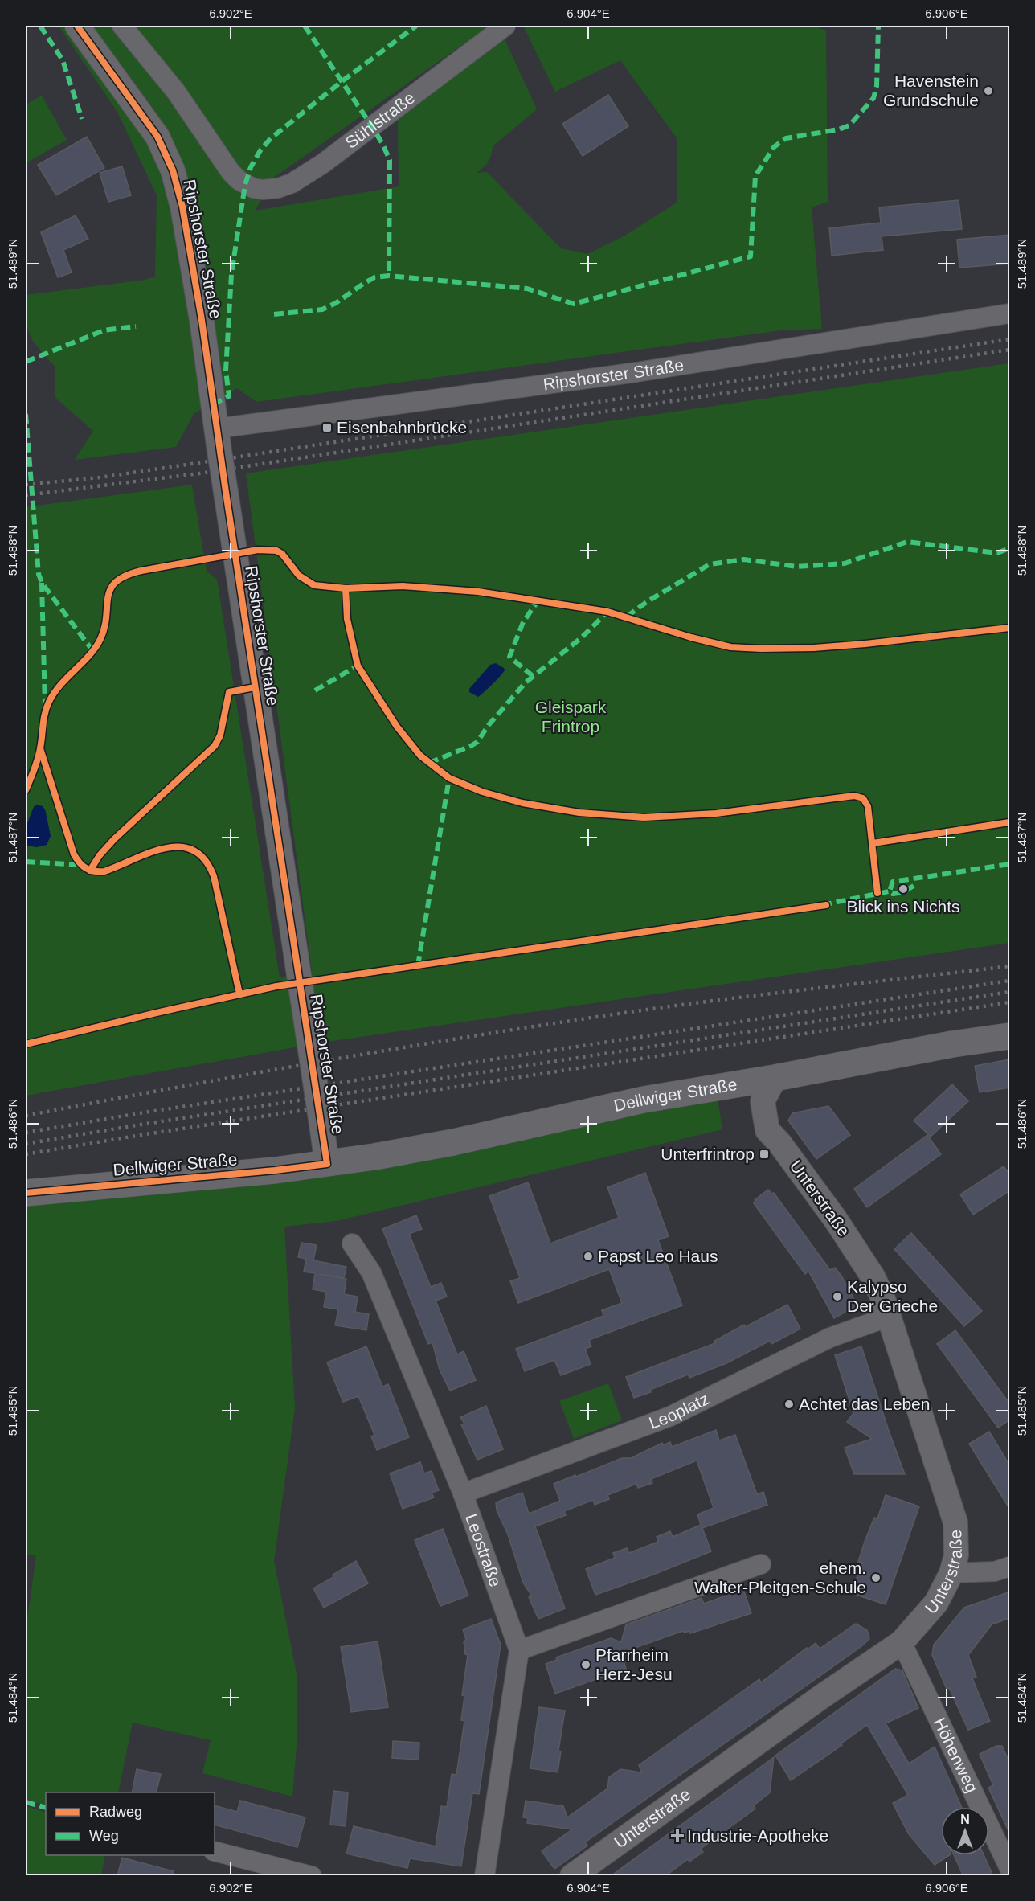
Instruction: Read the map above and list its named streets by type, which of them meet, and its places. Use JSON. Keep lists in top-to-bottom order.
{
  "streets": {
    "main road": ["Dellwiger Straße"],
    "street": [
      "Sühlstraße",
      "Ripshorster Straße",
      "Unterstraße",
      "Leoplatz",
      "Leostraße",
      "Höhenweg"
    ]
  },
  "crossings": [
    ["Ripshorster Straße", "Dellwiger Straße"],
    ["Dellwiger Straße", "Unterstraße"],
    ["Unterstraße", "Leoplatz"],
    ["Unterstraße", "Höhenweg"],
    ["Leoplatz", "Leostraße"]
  ],
  "parks": ["Gleispark Frintrop"],
  "places": {
    "other": [
      "Havenstein Grundschule",
      "Blick ins Nichts",
      "Papst Leo Haus",
      "Kalypso Der Grieche",
      "Achtet das Leben",
      "ehem. Walter-Pleitgen-Schule",
      "Pfarrheim Herz-Jesu"
    ],
    "transit": ["Eisenbahnbrücke", "Unterfrintrop"],
    "health": ["Industrie-Apotheke"]
  },
  "legend": ["Radweg", "Weg"],
  "north": "top",
  "coordinates": [
    "6.902°E",
    "6.904°E",
    "6.906°E",
    "51.489°N",
    "51.488°N",
    "51.487°N",
    "51.486°N",
    "51.485°N",
    "51.484°N"
  ]
}
